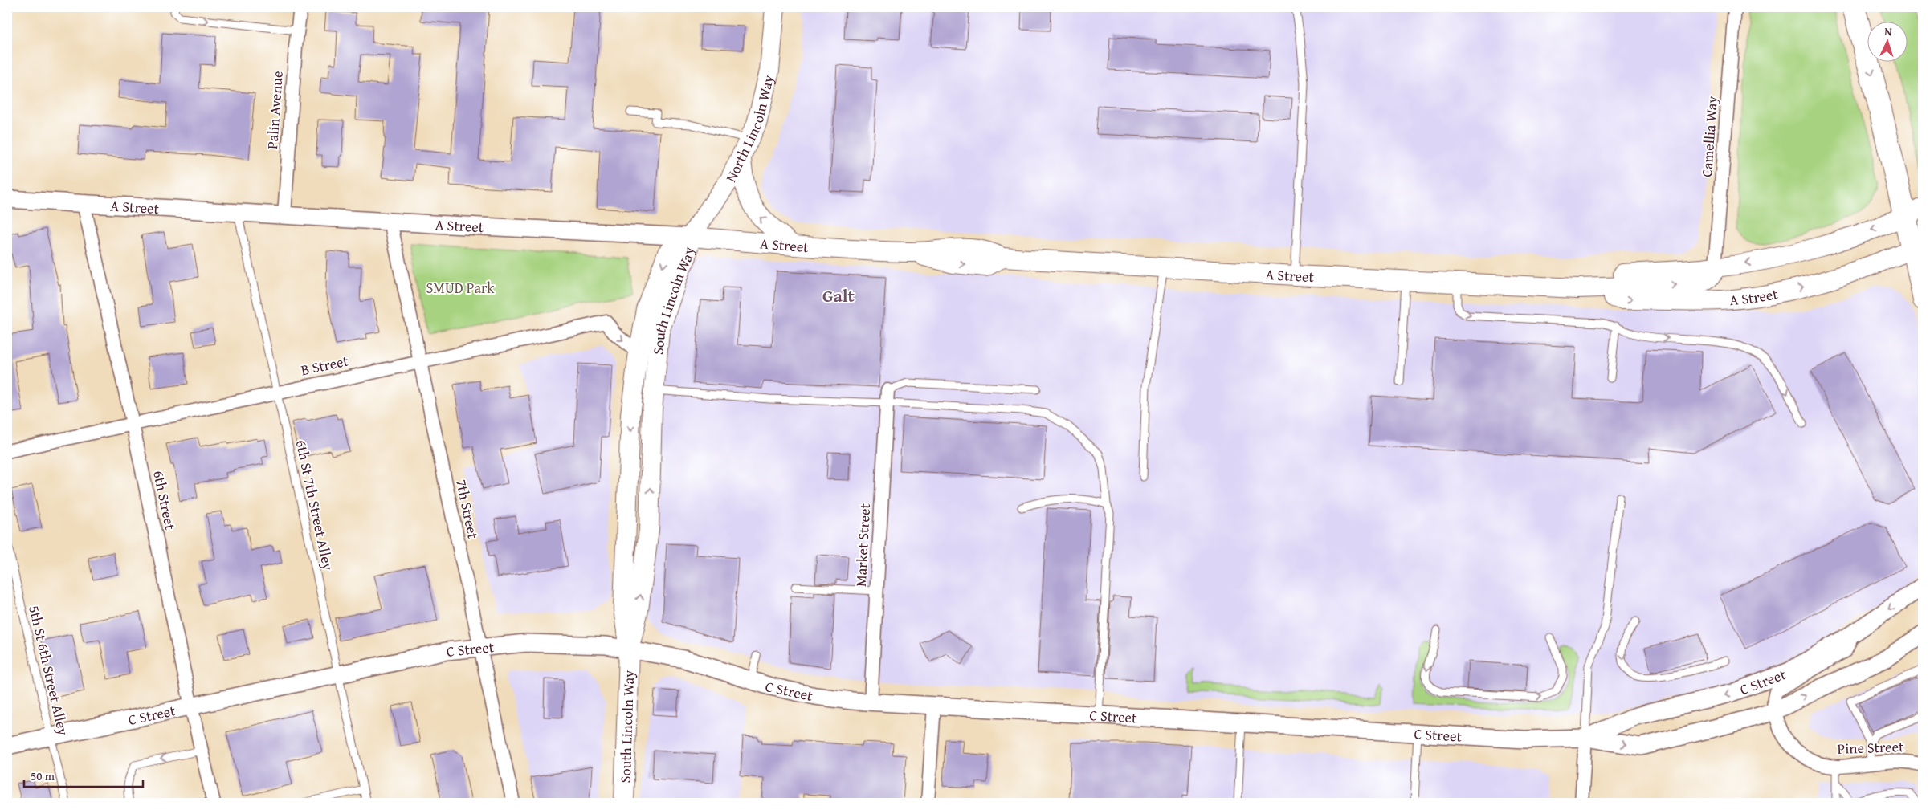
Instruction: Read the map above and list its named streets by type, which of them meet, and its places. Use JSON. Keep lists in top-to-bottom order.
{
  "streets": {
    "main road": ["North Lincoln Way", "A Street", "South Lincoln Way"],
    "street": [
      "Palin Avenue",
      "Camellia Way",
      "B Street",
      "6th Street",
      "7th Street",
      "Market Street",
      "C Street",
      "Pine Street"
    ],
    "lane": ["6th St 7th Street Alley", "5th St 6th Street Alley"]
  },
  "crossings": [
    ["Palin Avenue", "A Street"],
    ["North Lincoln Way", "A Street"],
    ["North Lincoln Way", "South Lincoln Way"],
    ["Camellia Way", "A Street"],
    ["A Street", "South Lincoln Way"],
    ["A Street", "6th Street"],
    ["A Street", "6th St 7th Street Alley"],
    ["A Street", "7th Street"],
    ["South Lincoln Way", "B Street"],
    ["South Lincoln Way", "C Street"],
    ["B Street", "6th Street"],
    ["B Street", "6th St 7th Street Alley"],
    ["B Street", "7th Street"],
    ["6th Street", "C Street"],
    ["6th St 7th Street Alley", "C Street"],
    ["7th Street", "C Street"],
    ["Market Street", "C Street"],
    ["C Street", "5th St 6th Street Alley"],
    ["C Street", "Pine Street"]
  ],
  "districts": ["Galt"],
  "parks": ["SMUD Park"],
  "scale_bar": "50 m",
  "north": "top"
}
